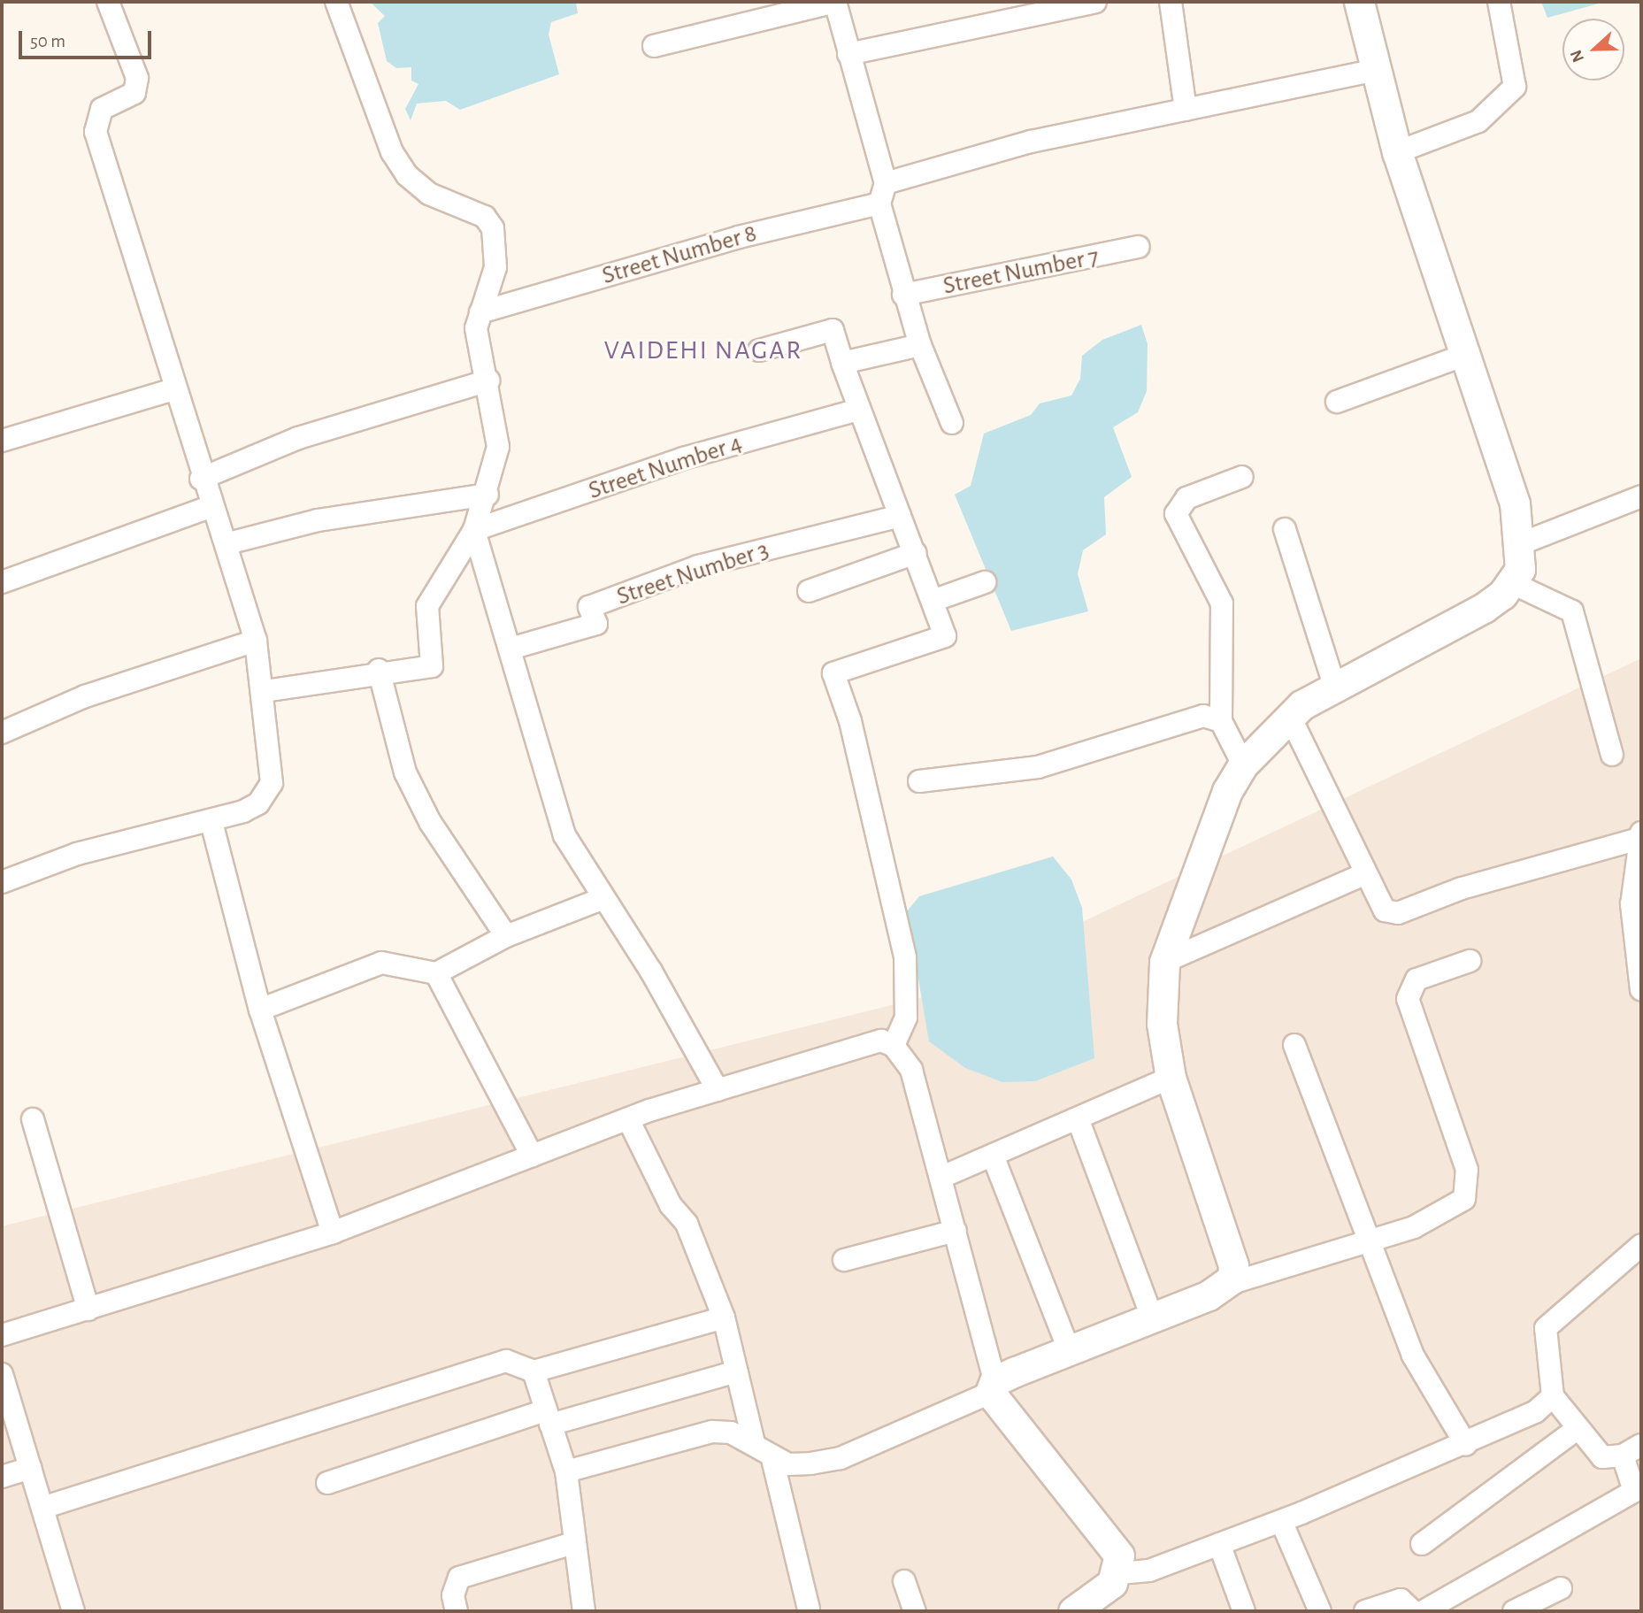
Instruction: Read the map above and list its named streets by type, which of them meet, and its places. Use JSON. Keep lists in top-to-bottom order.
{
  "streets": {
    "street": [
      "Street Number 8",
      "Street Number 7",
      "Street Number 4",
      "Street Number 3"
    ]
  },
  "districts": ["VAIDEHI NAGAR"],
  "scale_bar": "50 m",
  "north": "left"
}
